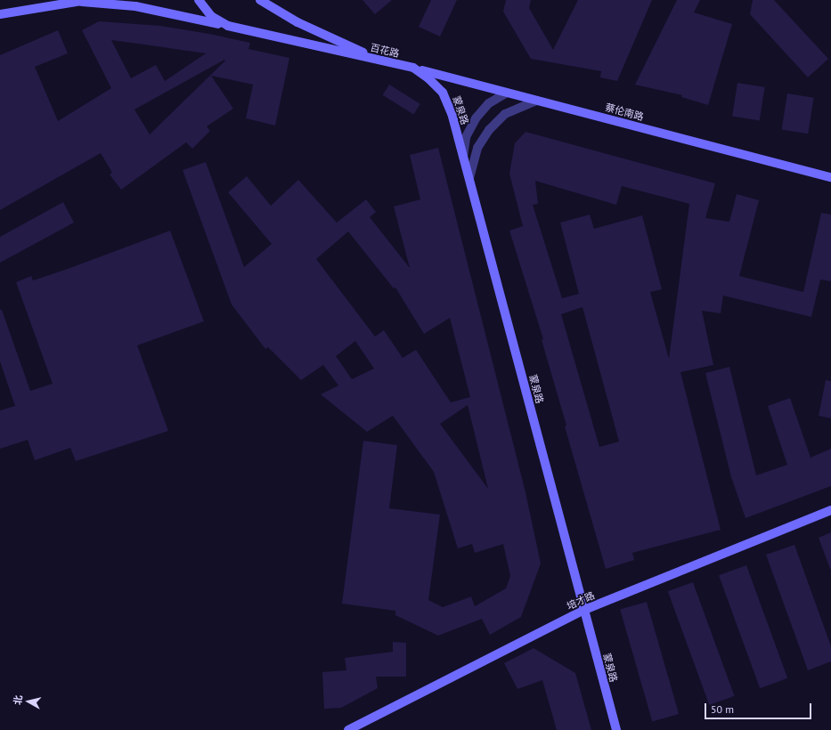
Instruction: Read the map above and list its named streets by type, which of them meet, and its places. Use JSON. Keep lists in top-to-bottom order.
{
  "streets": {
    "main road": [
      "百花路",
      "蒙泉路",
      "蔡伦南路",
      "培才路"
    ]
  },
  "crossings": [
    ["百花路", "蒙泉路"],
    ["百花路", "蔡伦南路"],
    ["蒙泉路", "蔡伦南路"],
    ["蒙泉路", "培才路"]
  ],
  "scale_bar": "50 m",
  "north": "left"
}
